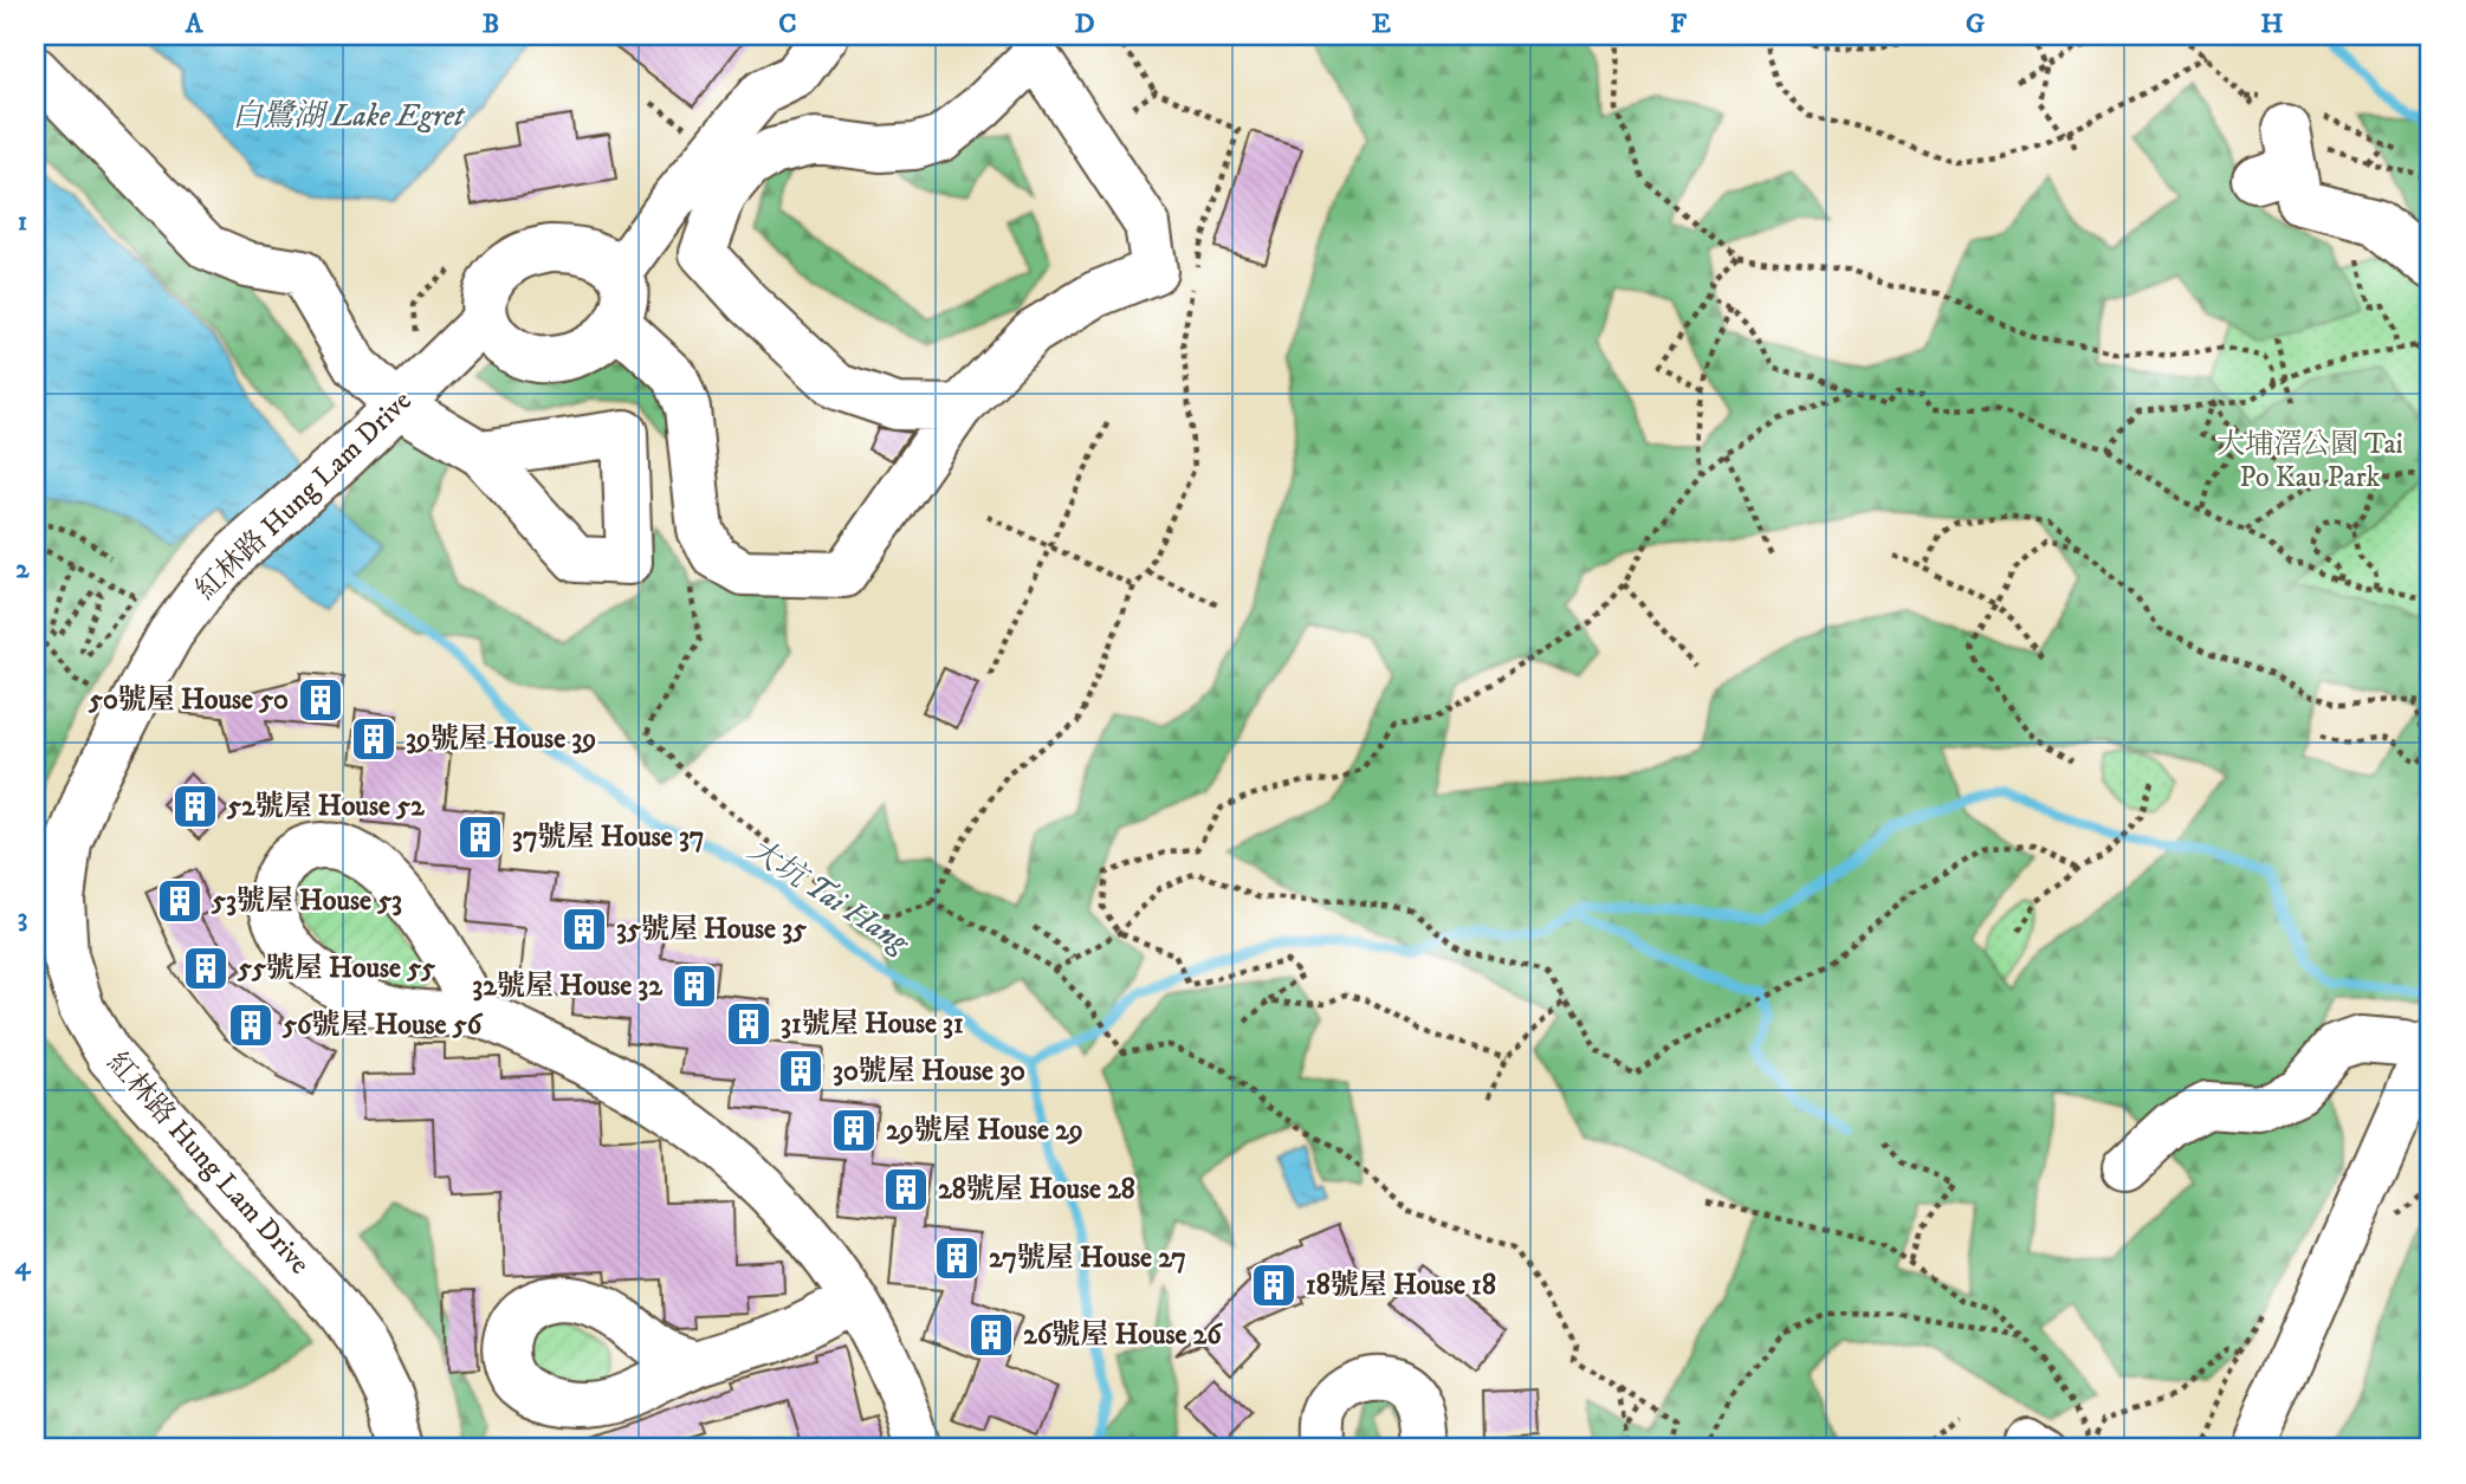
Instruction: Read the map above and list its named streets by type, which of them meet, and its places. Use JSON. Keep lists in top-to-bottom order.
{
  "streets": {
    "street": ["紅林路 Hung Lam Drive"]
  },
  "water": ["白鷺湖 Lake Egret", "大坑 Tai Hang"],
  "parks": ["大埔滘公園 Tai Po Kau Park"],
  "places": {
    "building": [
      "50號屋 House 50",
      "39號屋 House 39",
      "52號屋 House 52",
      "37號屋 House 37",
      "53號屋 House 53",
      "35號屋 House 35",
      "55號屋 House 55",
      "32號屋 House 32",
      "31號屋 House 31",
      "56號屋 House 56",
      "30號屋 House 30",
      "29號屋 House 29",
      "28號屋 House 28",
      "27號屋 House 27",
      "18號屋 House 18",
      "26號屋 House 26"
    ]
  },
  "grid": {
    "columns": [
      "A",
      "B",
      "C",
      "D",
      "E",
      "F",
      "G",
      "H"
    ],
    "rows": [
      "1",
      "2",
      "3",
      "4"
    ]
  }
}
